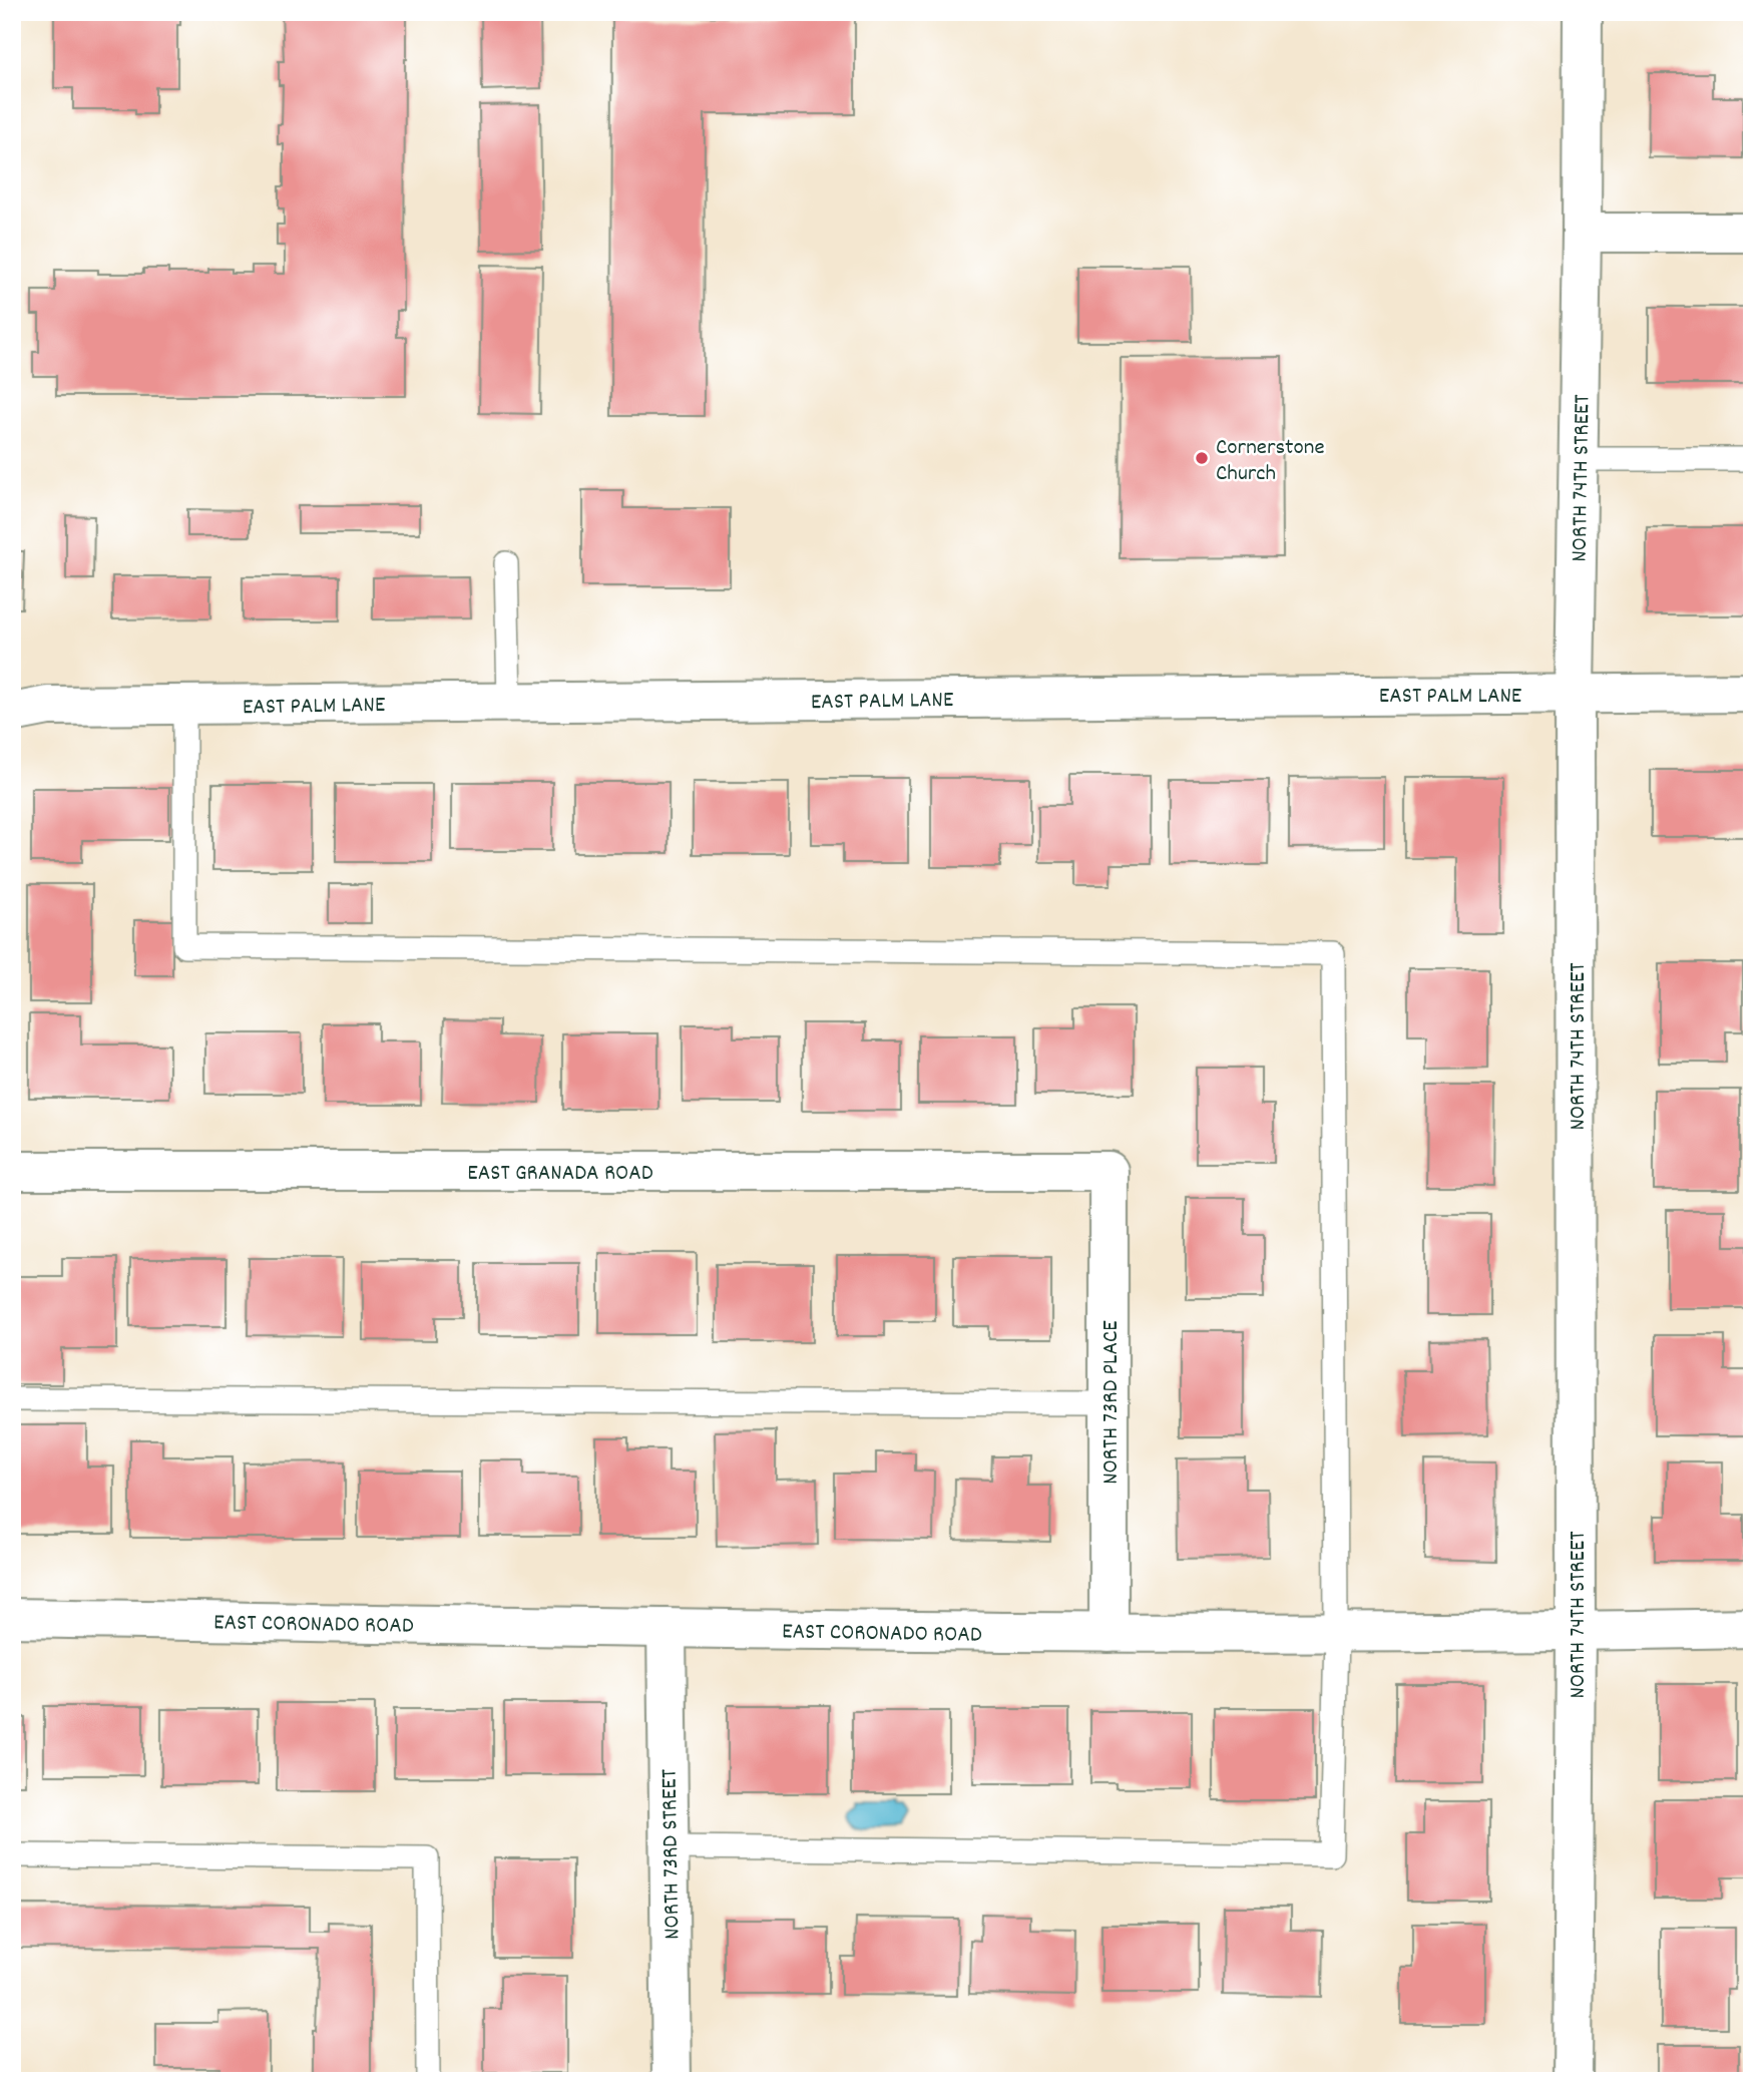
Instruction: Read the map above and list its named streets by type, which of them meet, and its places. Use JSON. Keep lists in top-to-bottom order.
{
  "streets": {
    "street": [
      "NORTH 74TH STREET",
      "EAST PALM LANE",
      "EAST GRANADA ROAD",
      "NORTH 73RD PLACE",
      "EAST CORONADO ROAD",
      "NORTH 73RD STREET"
    ]
  },
  "crossings": [
    ["NORTH 74TH STREET", "EAST PALM LANE"],
    ["NORTH 74TH STREET", "EAST CORONADO ROAD"],
    ["EAST GRANADA ROAD", "NORTH 73RD PLACE"],
    ["NORTH 73RD PLACE", "EAST CORONADO ROAD"],
    ["EAST CORONADO ROAD", "NORTH 73RD STREET"]
  ],
  "places": ["Cornerstone Church"]
}
